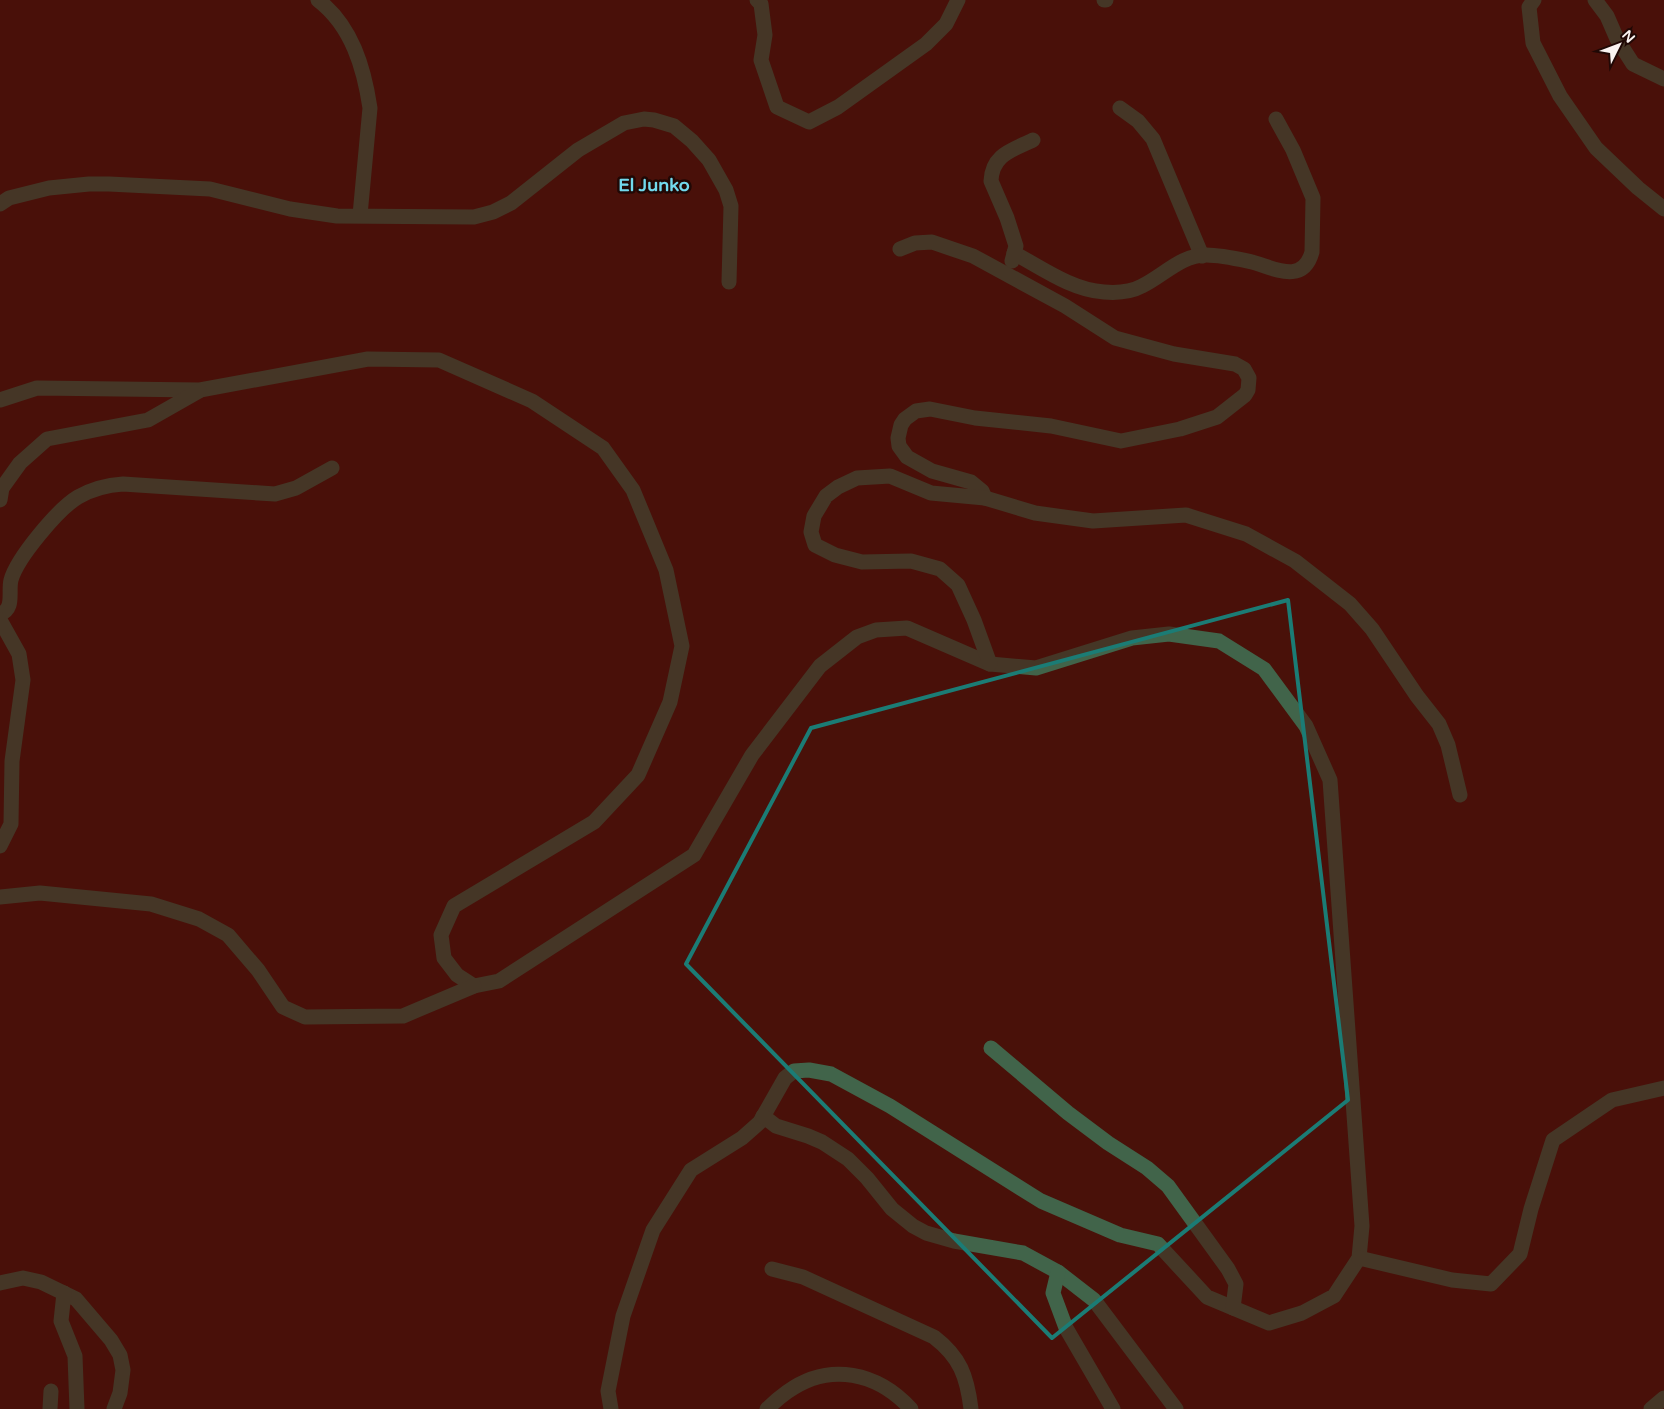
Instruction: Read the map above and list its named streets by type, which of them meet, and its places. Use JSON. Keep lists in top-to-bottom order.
{
  "districts": ["El Junko"],
  "north": "top right"
}
